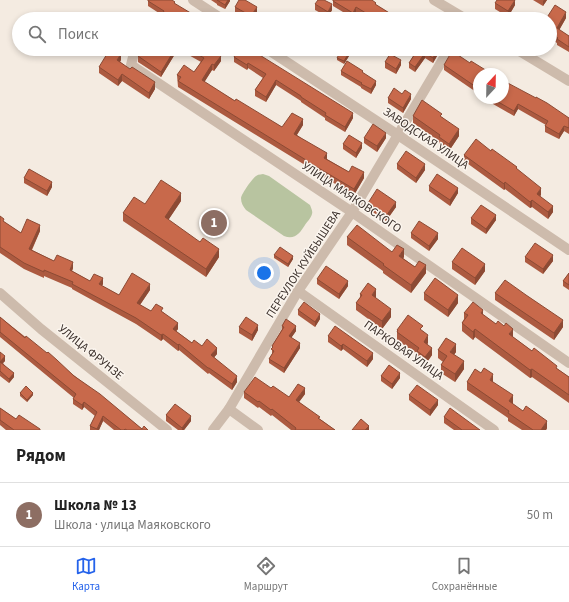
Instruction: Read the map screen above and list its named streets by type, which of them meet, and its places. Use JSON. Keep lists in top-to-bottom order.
{
  "streets": {
    "street": [
      "ЗАВОДСКАЯ УЛИЦА",
      "УЛИЦА МАЯКОВСКОГО",
      "ПЕРЕУЛОК КУЙБЫШЕВА",
      "ПАРКОВАЯ УЛИЦА",
      "УЛИЦА ФРУНЗЕ"
    ]
  },
  "crossings": [
    ["ЗАВОДСКАЯ УЛИЦА", "ПЕРЕУЛОК КУЙБЫШЕВА"],
    ["УЛИЦА МАЯКОВСКОГО", "ПЕРЕУЛОК КУЙБЫШЕВА"],
    ["ПЕРЕУЛОК КУЙБЫШЕВА", "ПАРКОВАЯ УЛИЦА"]
  ],
  "north": "top",
  "page": {
    "search": "Поиск",
    "pins": "1",
    "heading": "Рядом",
    "list": [
      {
        "mark": "1",
        "name": "Школа № 13",
        "note": "Школа · улица Маяковского",
        "value": "50 m"
      }
    ],
    "nav": ["Карта", "Маршрут", "Сохранённые"]
  }
}
